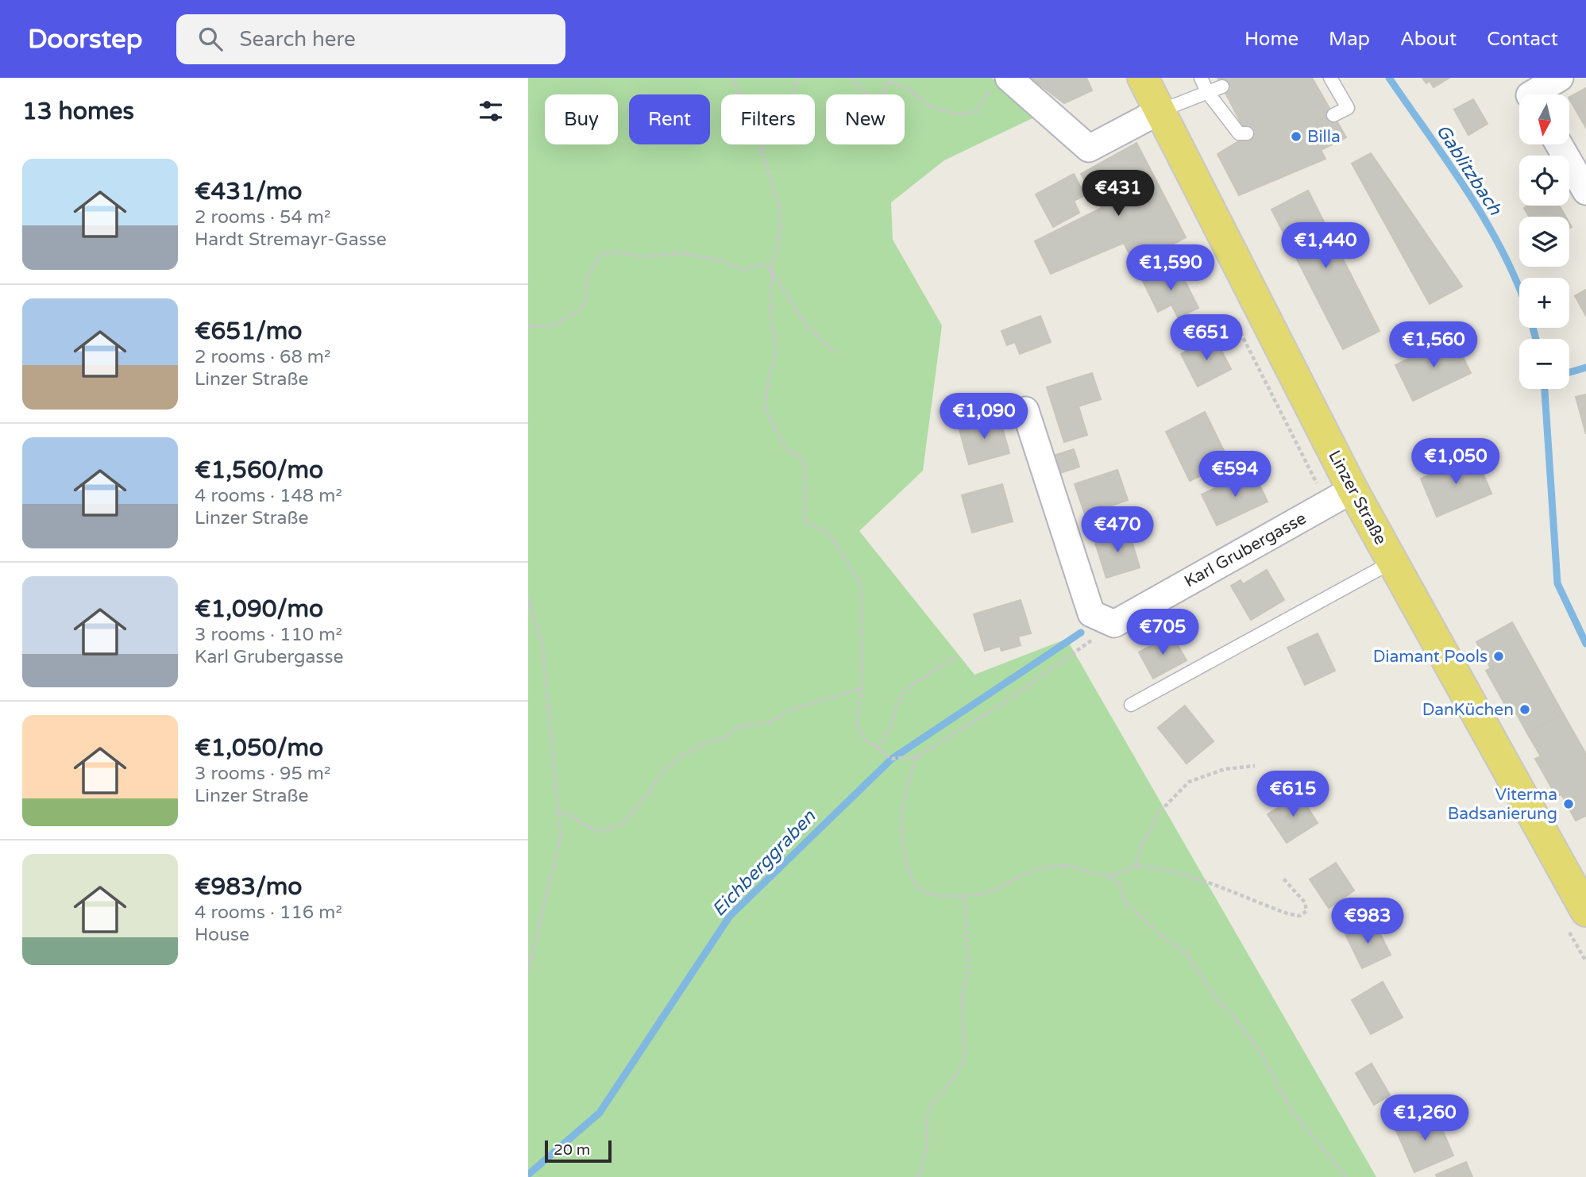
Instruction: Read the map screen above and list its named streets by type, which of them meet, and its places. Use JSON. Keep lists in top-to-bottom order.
{
  "streets": {
    "main road": ["Linzer Straße"],
    "street": ["Karl Grubergasse"]
  },
  "crossings": [
    ["Linzer Straße", "Karl Grubergasse"]
  ],
  "water": ["Gablitzbach", "Eichberggraben"],
  "places": [
    "Billa",
    "Diamant Pools",
    "DanKüchen",
    "Viterma Badsanierung"
  ],
  "scale_bar": "20 m",
  "north": "bottom",
  "page": {
    "header": "Doorstep",
    "search": "Search here",
    "nav": [
      "Home",
      "Map",
      "About",
      "Contact"
    ],
    "heading": "13 homes",
    "map_buttons": ["+", "−"],
    "chip": [
      "Buy",
      "Rent",
      "Filters",
      "New"
    ],
    "list": [
      {
        "name": "€431/mo",
        "note": "2 rooms · 54 m² · Hardt Stremayr-Gasse"
      },
      {
        "name": "€651/mo",
        "note": "2 rooms · 68 m² · Linzer Straße"
      },
      {
        "name": "€1,560/mo",
        "note": "4 rooms · 148 m² · Linzer Straße"
      },
      {
        "name": "€1,090/mo",
        "note": "3 rooms · 110 m² · Karl Grubergasse"
      },
      {
        "name": "€1,050/mo",
        "note": "3 rooms · 95 m² · Linzer Straße"
      },
      {
        "name": "€983/mo",
        "note": "4 rooms · 116 m² · House"
      }
    ],
    "price": [
      "€431",
      "€1,440",
      "€1,590",
      "€651",
      "€1,560",
      "€1,090",
      "€1,050",
      "€594",
      "€470",
      "€705",
      "€615",
      "€983",
      "€1,260"
    ],
    "scale": "20 m"
  }
}
